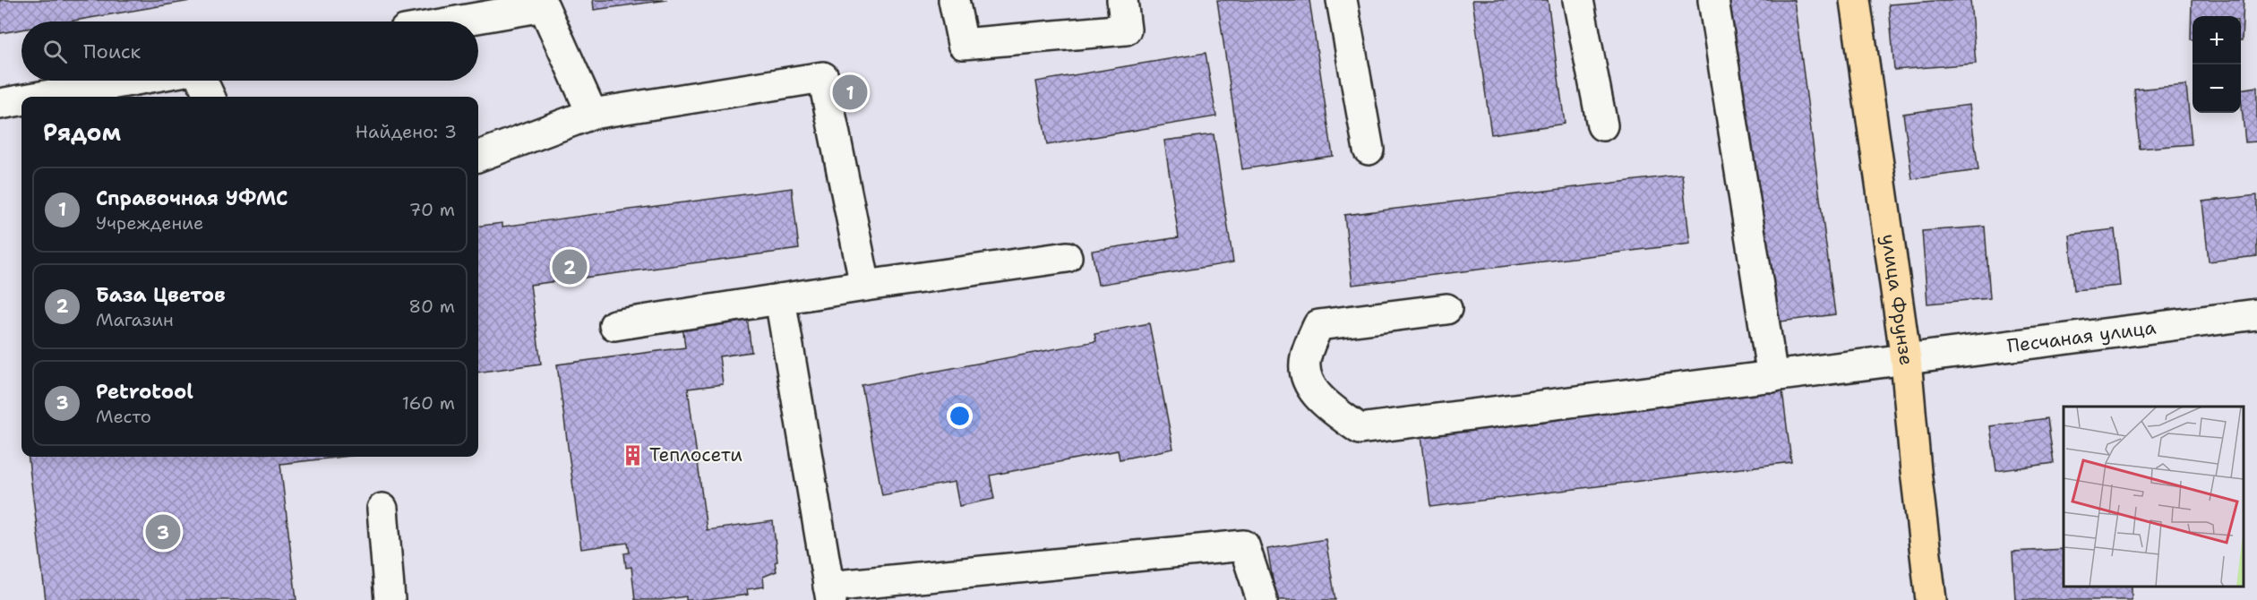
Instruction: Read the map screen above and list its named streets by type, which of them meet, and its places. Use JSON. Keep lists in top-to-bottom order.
{
  "streets": {
    "main road": ["улица Фрунзе"],
    "street": ["Песчаная улица"]
  },
  "crossings": [
    ["улица Фрунзе", "Песчаная улица"]
  ],
  "places": {
    "building": ["Теплосети"]
  },
  "page": {
    "map_buttons": ["+", "−"],
    "search": "Поиск",
    "pins": ["1", "2", "3"],
    "heading": ["Рядом", "Найдено: 3"],
    "list": [
      {
        "mark": "1",
        "name": "Справочная УФМС",
        "note": "Учреждение",
        "value": "70 m"
      },
      {
        "mark": "2",
        "name": "База Цветов",
        "note": "Магазин",
        "value": "80 m"
      },
      {
        "mark": "3",
        "name": "Petrotool",
        "note": "Место",
        "value": "160 m"
      }
    ]
  }
}
